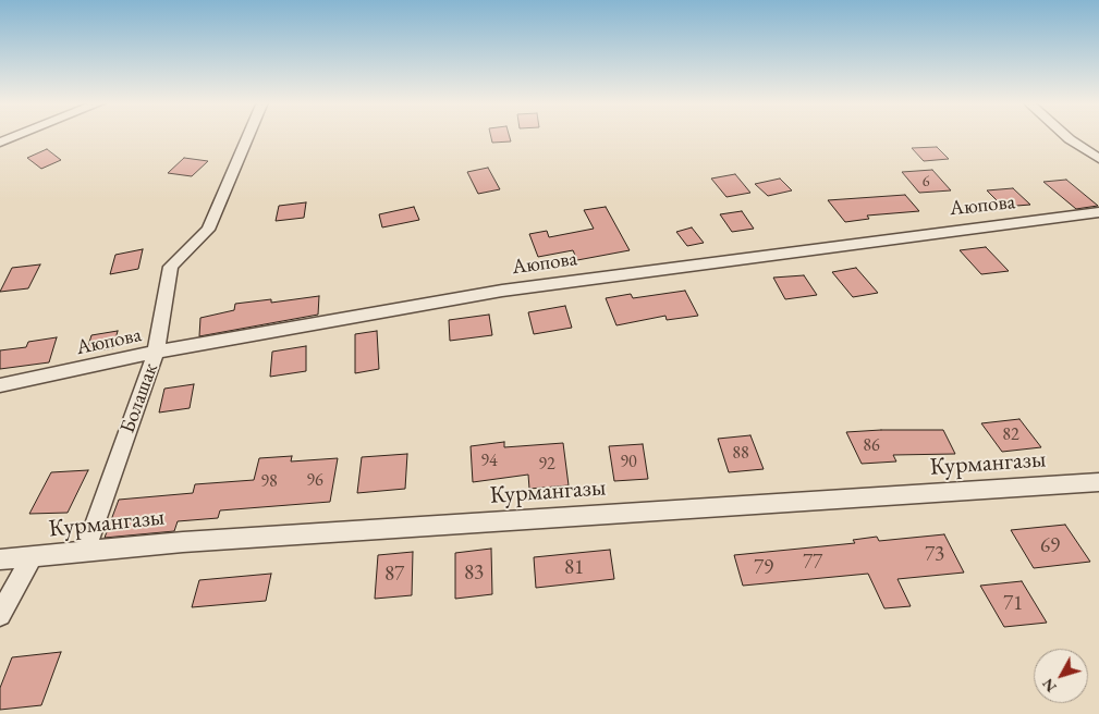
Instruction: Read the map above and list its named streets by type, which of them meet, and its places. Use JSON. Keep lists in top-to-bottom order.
{
  "streets": {
    "street": ["Аюпова", "Болашак", "Курмангазы"]
  },
  "crossings": [
    ["Аюпова", "Болашак"],
    ["Болашак", "Курмангазы"]
  ],
  "house_numbers": [
    "6",
    "82",
    "86",
    "88",
    "94",
    "90",
    "92",
    "96",
    "98",
    "69",
    "73",
    "77",
    "81",
    "79",
    "83",
    "87",
    "71"
  ],
  "north": "bottom left"
}
